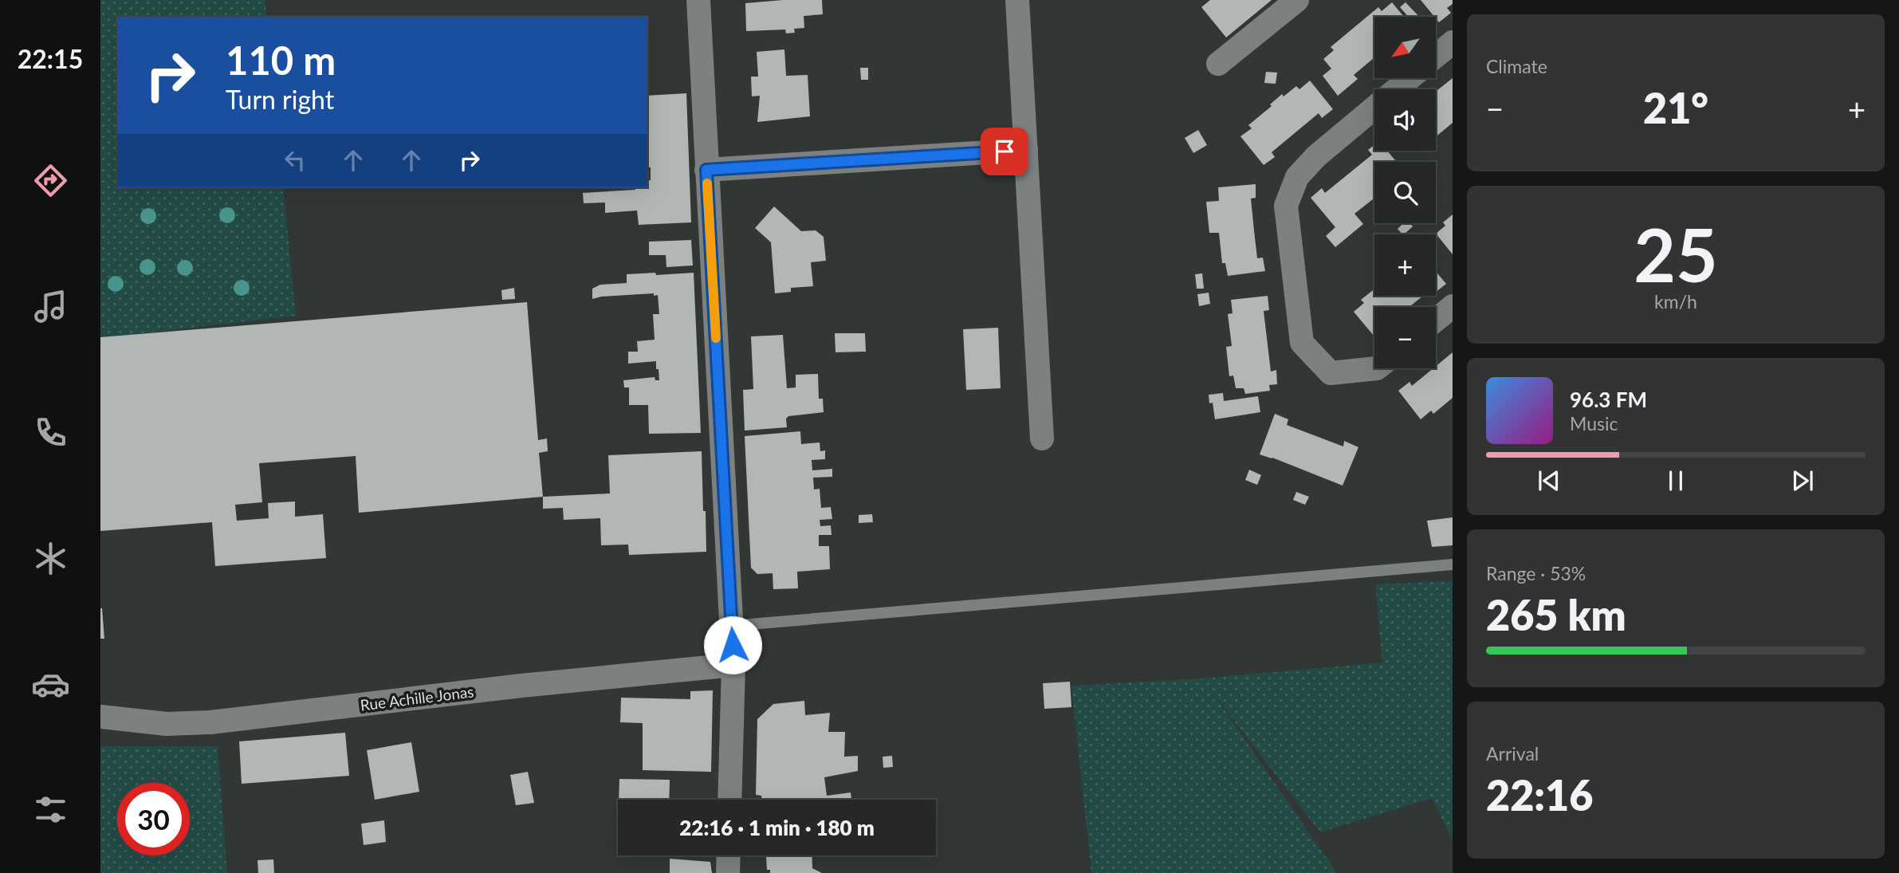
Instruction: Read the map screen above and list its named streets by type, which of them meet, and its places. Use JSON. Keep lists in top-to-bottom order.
{
  "streets": {
    "street": ["Rue Achille Jonas"]
  },
  "north": "bottom left",
  "page": {
    "tabs": "22:15",
    "tile": [
      "Climate",
      ["25", "km/h"],
      ["Range · 53%", "265 km"],
      ["Arrival", "22:16"]
    ],
    "map_buttons": ["+", "−"],
    "turn": ["110 m", "Turn right"],
    "heat": ["−", "21°", "+"],
    "song": ["96.3 FM", "Music"],
    "limit": "30",
    "trip": "22:16 · 1 min · 180 m"
  }
}
